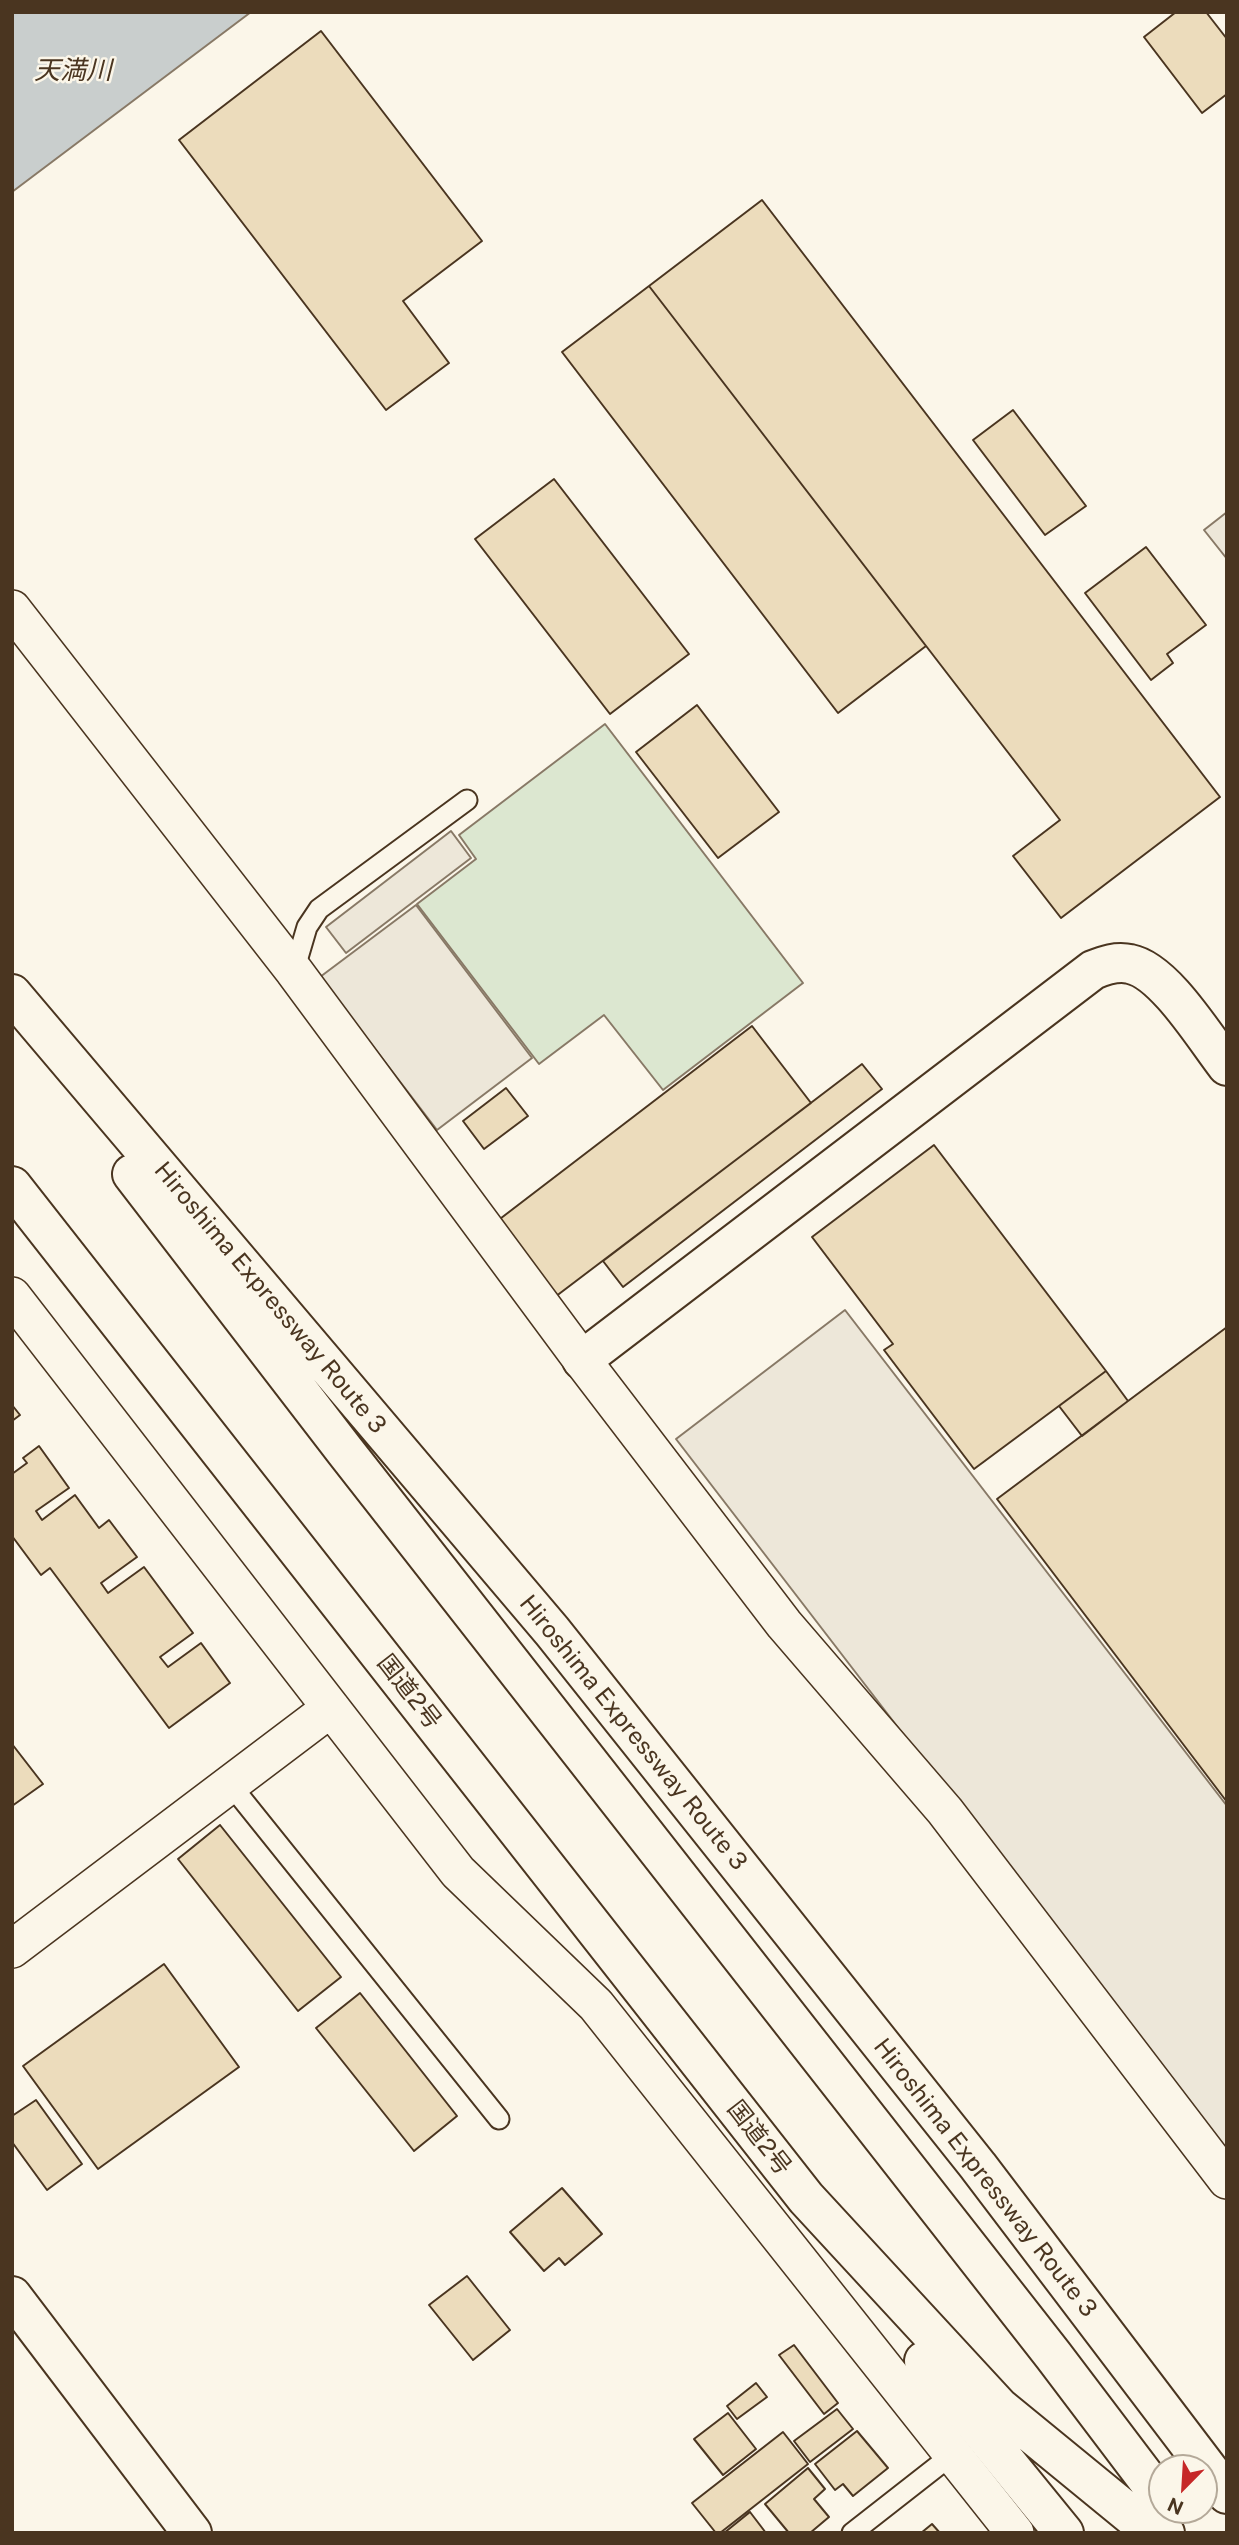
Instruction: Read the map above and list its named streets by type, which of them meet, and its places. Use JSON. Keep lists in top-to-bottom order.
{
  "streets": {
    "main road": ["Hiroshima Expressway Route 3", "国道2号"]
  },
  "water": ["天満川"],
  "north": "bottom left"
}
